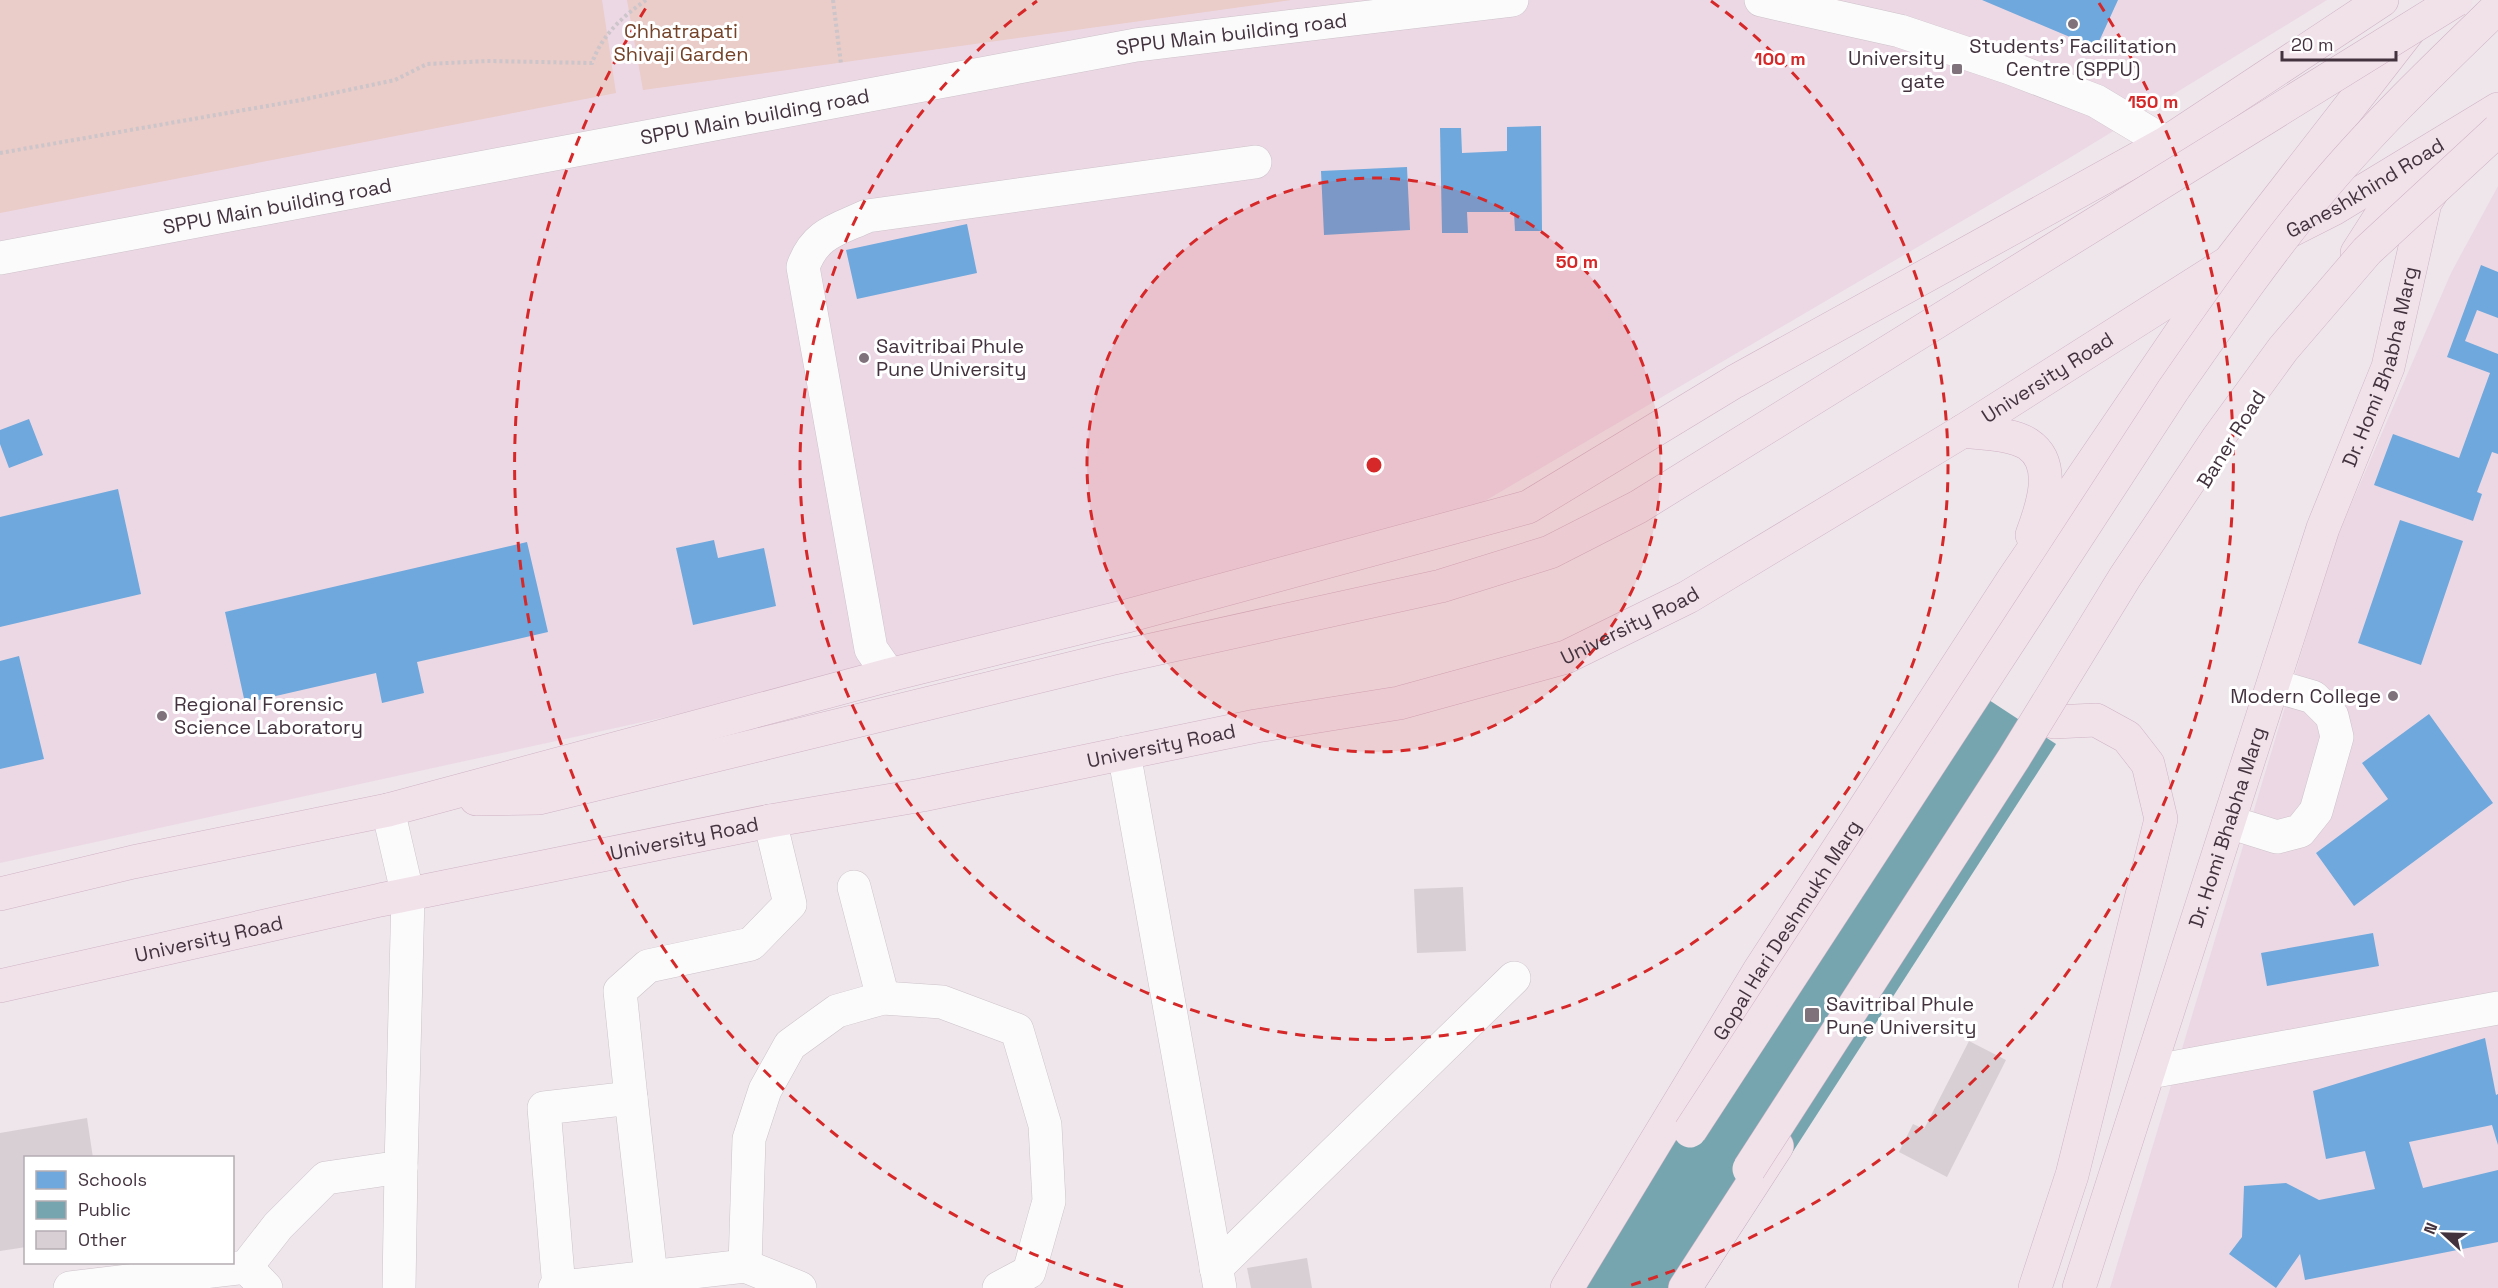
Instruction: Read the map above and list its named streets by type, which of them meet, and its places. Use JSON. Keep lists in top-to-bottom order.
{
  "streets": {
    "main road": [
      "Ganeshkhind Road",
      "Dr. Homi Bhabha Marg",
      "University Road",
      "Baner Road",
      "Gopal Hari Deshmukh Marg"
    ],
    "street": ["SPPU Main building road"]
  },
  "crossings": [
    ["Ganeshkhind Road", "Dr. Homi Bhabha Marg"],
    ["Ganeshkhind Road", "University Road"],
    ["Ganeshkhind Road", "Baner Road"]
  ],
  "parks": ["Chhatrapati Shivaji Garden"],
  "places": {
    "other": [
      "Students' Facilitation Centre (SPPU)",
      "Savitribai Phule Pune University",
      "Modern College",
      "Regional Forensic Science Laboratory"
    ],
    "transit": ["University gate", "Savitribal Phule Pune University"]
  },
  "legend": ["Schools", "Public", "Other"],
  "scale_bar": "20 m",
  "north": "left",
  "rings": ["100 m", "150 m", "50 m"]
}
